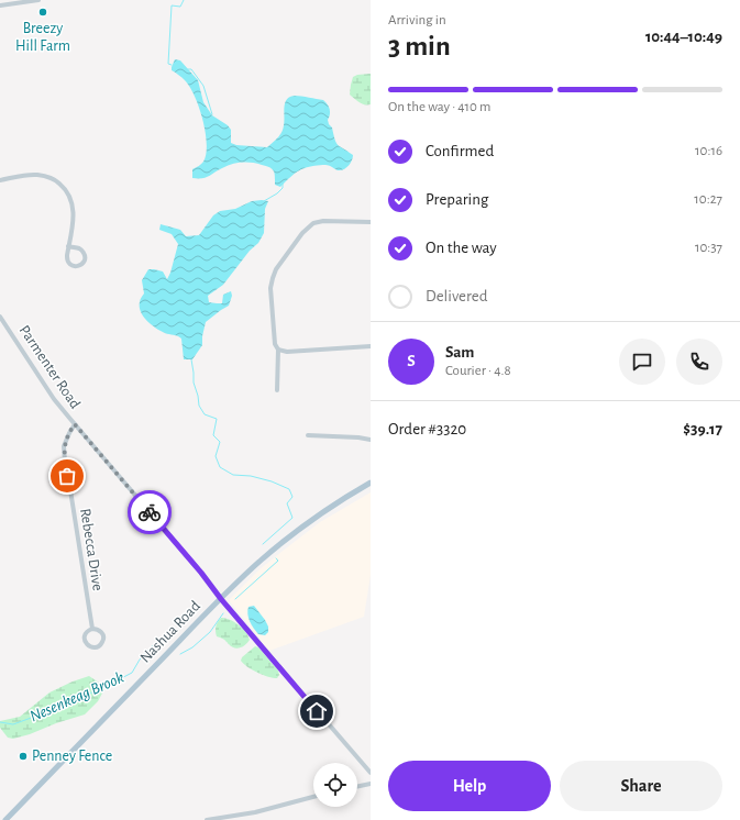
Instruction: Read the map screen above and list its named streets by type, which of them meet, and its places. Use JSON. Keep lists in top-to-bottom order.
{
  "streets": {
    "main road": ["Nashua Road"],
    "street": ["Parmenter Road", "Rebecca Drive"]
  },
  "crossings": [
    ["Parmenter Road", "Rebecca Drive"],
    ["Parmenter Road", "Nashua Road"]
  ],
  "water": ["Nesenkeag Brook"],
  "places": ["Breezy Hill Farm", "Penney Fence"],
  "page": {
    "heading": ["3 min", "Arriving in", "10:44–10:49"],
    "panel": [
      "Sam",
      "Courier · 4.8",
      "Order #3320",
      "$39.17"
    ],
    "bar": "On the way · 410 m",
    "list": [
      ["Confirmed", "10:16"],
      ["Preparing", "10:27"],
      ["On the way", "10:37"],
      "Delivered"
    ],
    "round": "S",
    "buttons": ["Help", "Share"]
  }
}
